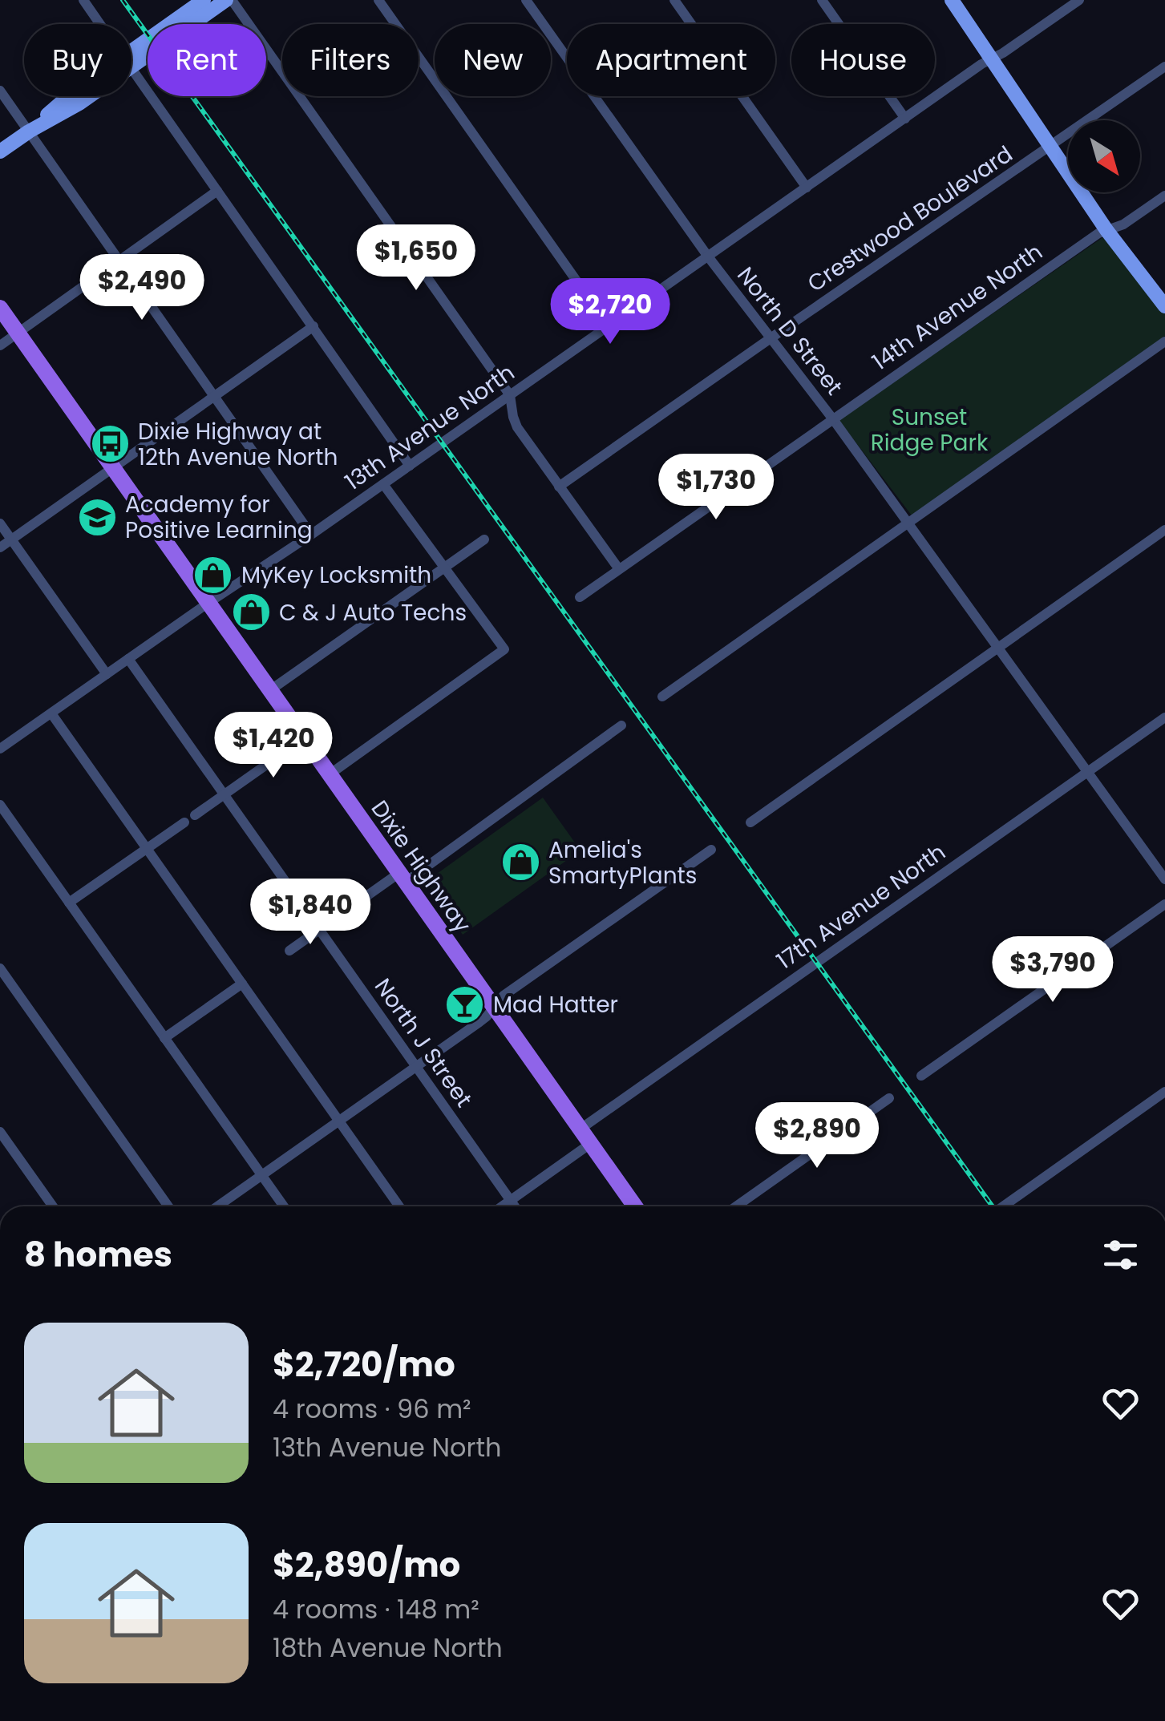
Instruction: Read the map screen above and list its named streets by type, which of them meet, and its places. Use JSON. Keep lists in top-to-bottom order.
{
  "streets": {
    "main road": ["Dixie Highway"],
    "street": [
      "Crestwood Boulevard",
      "14th Avenue North",
      "North D Street",
      "13th Avenue North",
      "17th Avenue North",
      "North J Street"
    ]
  },
  "crossings": [
    ["Crestwood Boulevard", "North D Street"],
    ["14th Avenue North", "North D Street"],
    ["North D Street", "13th Avenue North"],
    ["North D Street", "17th Avenue North"],
    ["13th Avenue North", "Dixie Highway"],
    ["13th Avenue North", "North J Street"],
    ["Dixie Highway", "17th Avenue North"]
  ],
  "parks": ["Sunset Ridge Park"],
  "places": {
    "bus stop": ["Dixie Highway at 12th Avenue North"],
    "school or university": ["Academy for Positive Learning"],
    "shop": ["MyKey Locksmith", "C & J Auto Techs", "Amelia's SmartyPlants"],
    "bar": ["Mad Hatter"]
  },
  "north": "bottom right",
  "page": {
    "chip": [
      "Buy",
      "Rent",
      "Filters",
      "New",
      "Apartment",
      "House"
    ],
    "price": [
      "$1,650",
      "$2,490",
      "$2,720",
      "$1,730",
      "$1,420",
      "$1,840",
      "$3,790",
      "$2,890"
    ],
    "heading": "8 homes",
    "list": [
      {
        "name": "$2,720/mo",
        "note": "4 rooms · 96 m² · 13th Avenue North"
      },
      {
        "name": "$2,890/mo",
        "note": "4 rooms · 148 m² · 18th Avenue North"
      }
    ]
  }
}
